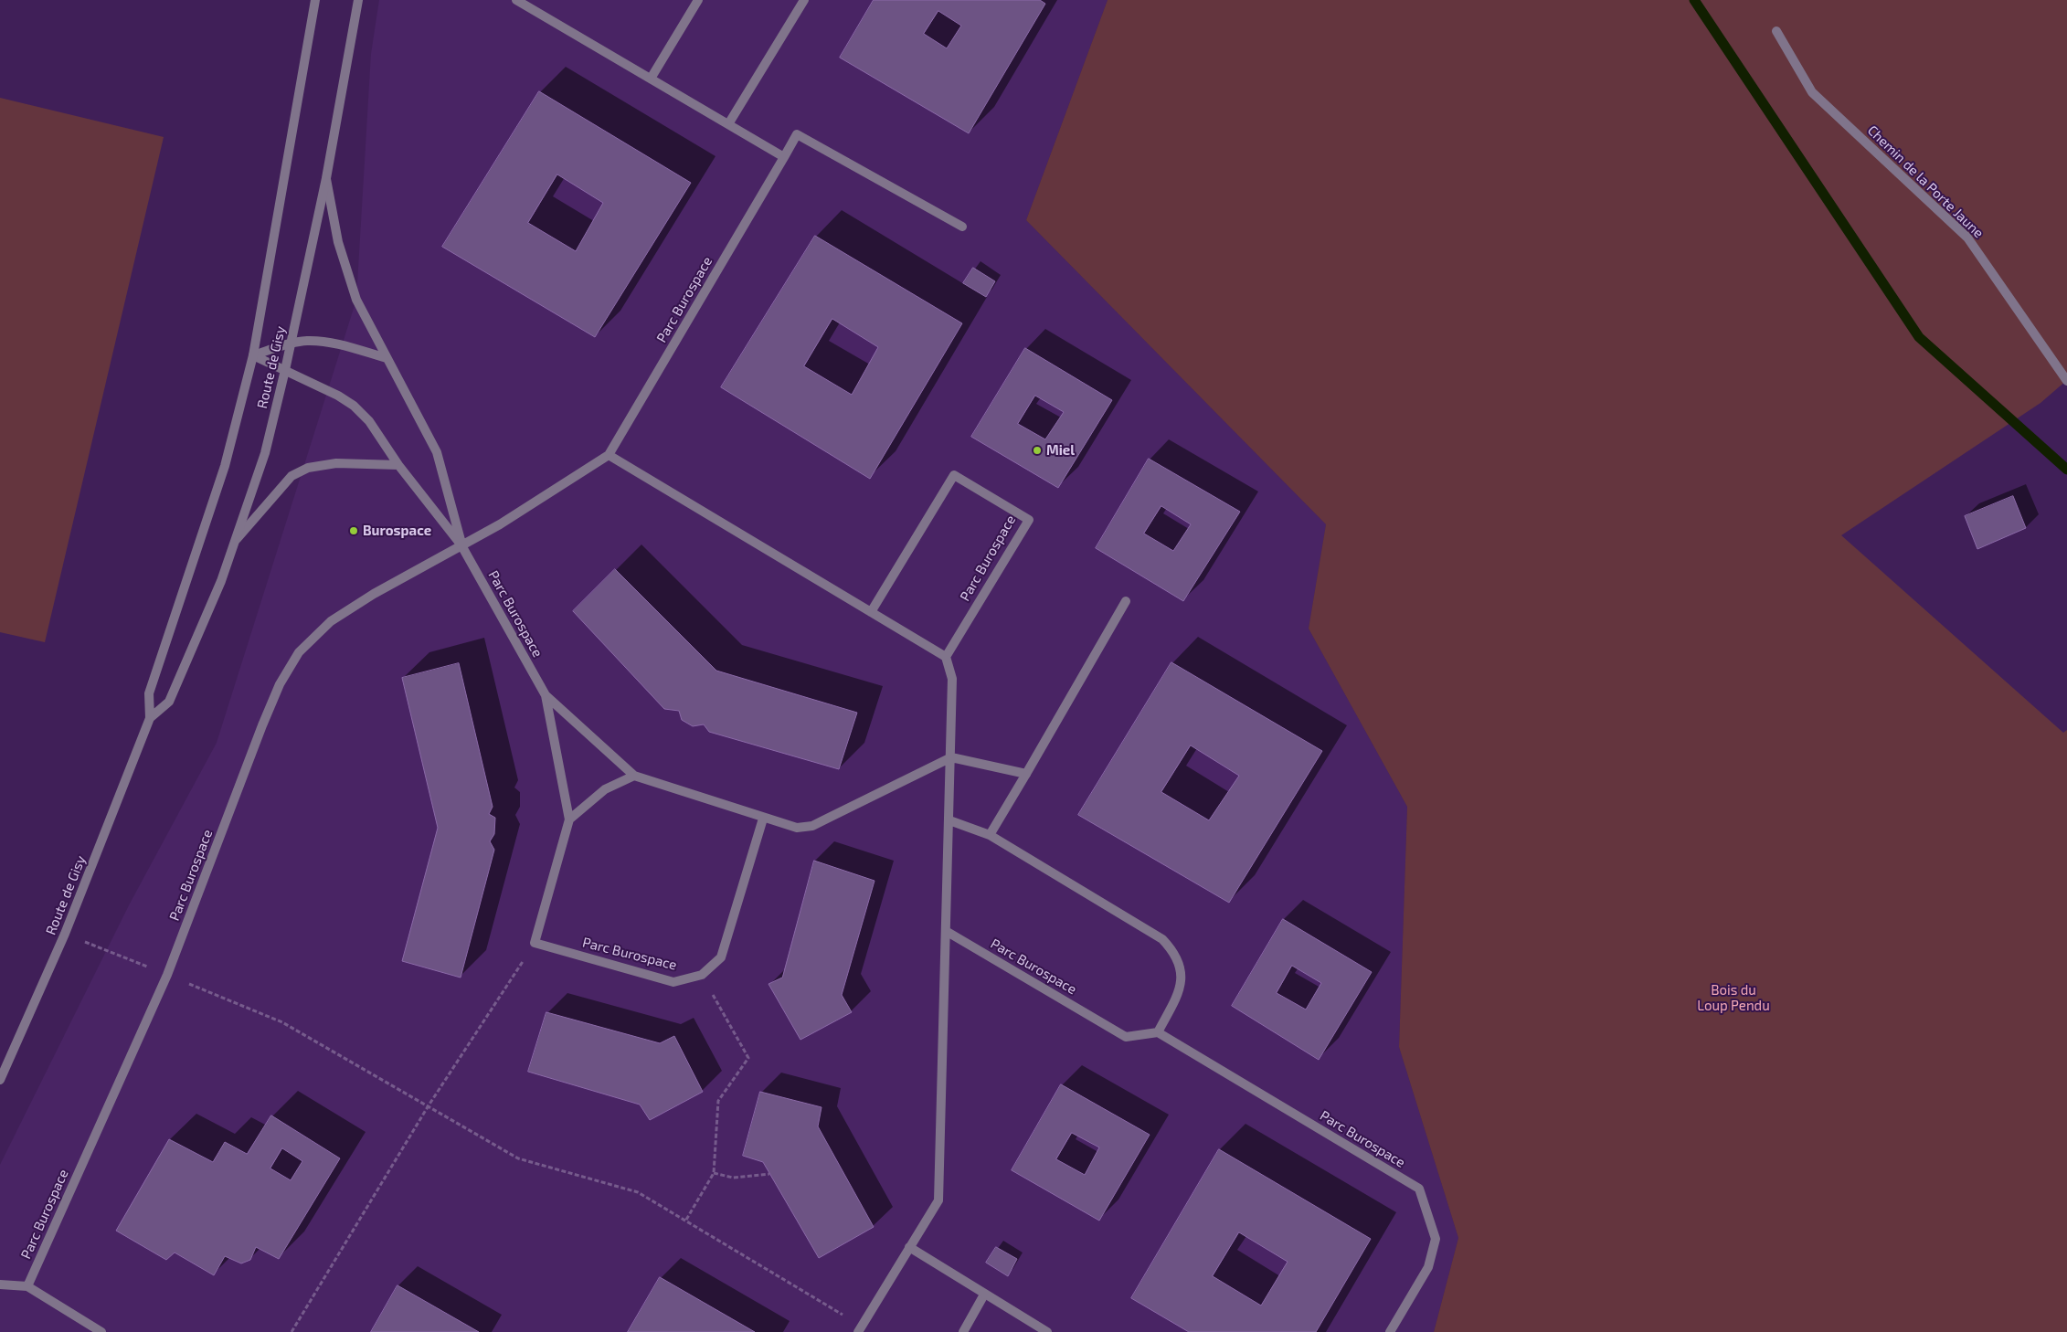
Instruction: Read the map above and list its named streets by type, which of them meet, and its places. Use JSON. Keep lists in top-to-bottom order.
{
  "streets": {
    "street": ["Chemin de la Porte Jaune", "Parc Burospace", "Route de Gisy"]
  },
  "crossings": [
    ["Parc Burospace", "Route de Gisy"]
  ],
  "parks": ["Bois du Loup Pendu"],
  "places": ["Miel", "Burospace"]
}
